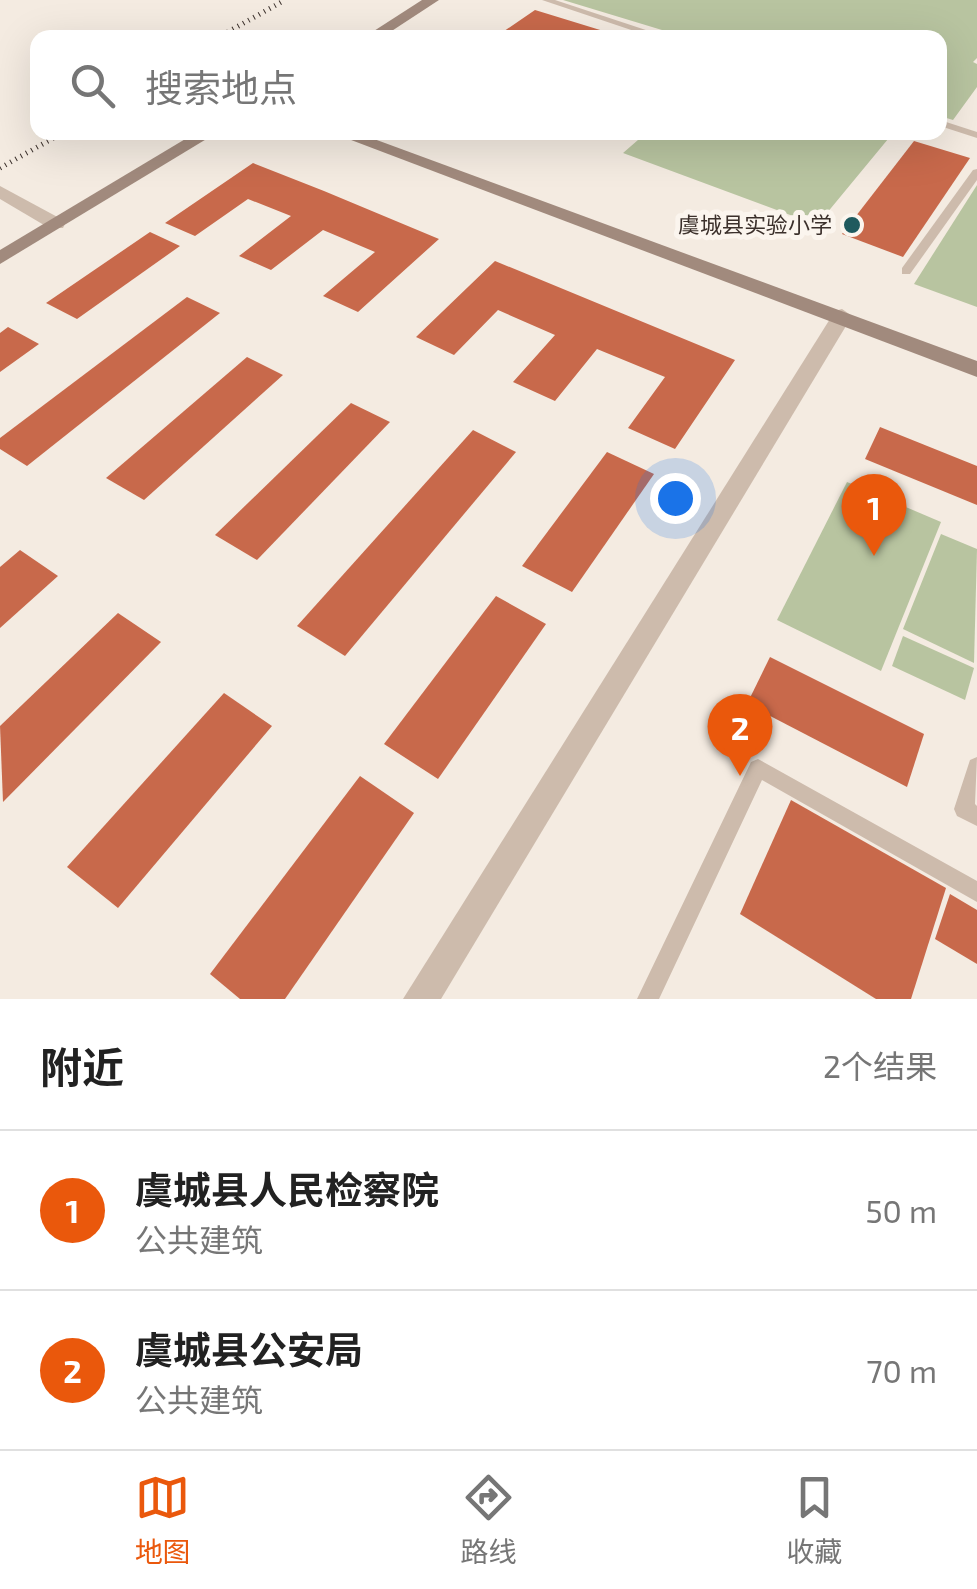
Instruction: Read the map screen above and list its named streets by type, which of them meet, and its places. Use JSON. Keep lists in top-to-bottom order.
{
  "places": ["虞城县实验小学"],
  "page": {
    "search": "搜索地点",
    "pins": ["1", "2"],
    "heading": ["附近", "2个结果"],
    "list": [
      {
        "mark": "1",
        "name": "虞城县人民检察院",
        "note": "公共建筑",
        "value": "50 m"
      },
      {
        "mark": "2",
        "name": "虞城县公安局",
        "note": "公共建筑",
        "value": "70 m"
      }
    ],
    "nav": ["地图", "路线", "收藏"]
  }
}
